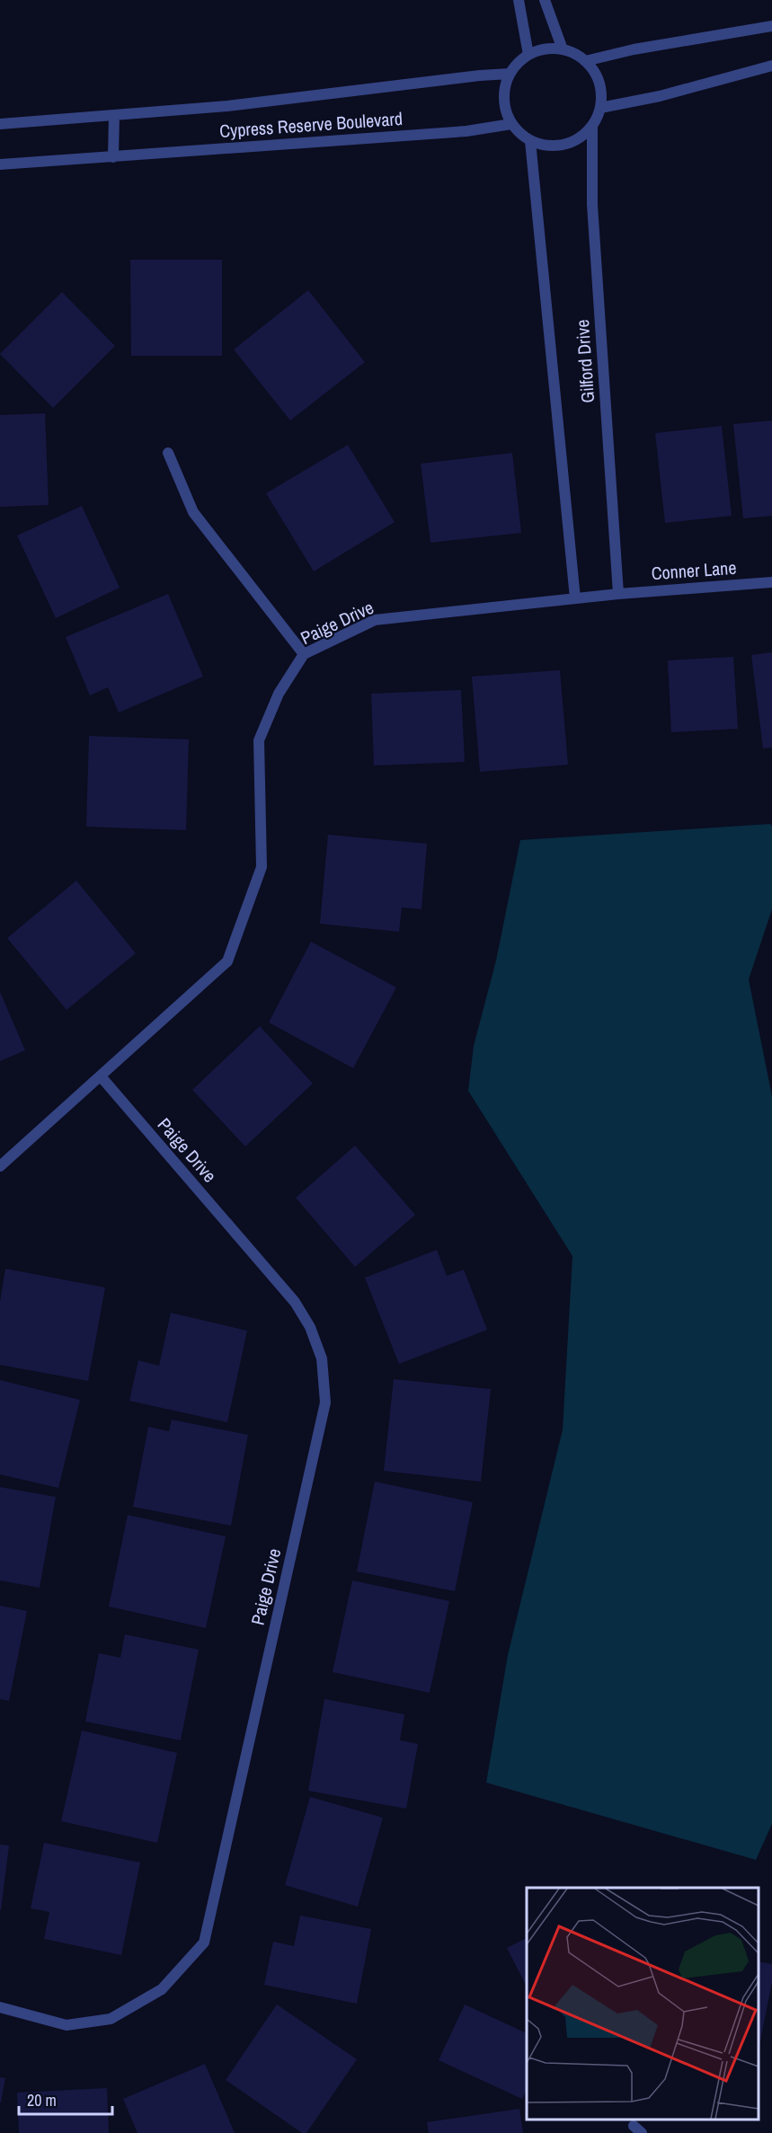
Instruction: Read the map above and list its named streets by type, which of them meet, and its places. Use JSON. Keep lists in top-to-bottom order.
{
  "streets": {
    "street": [
      "Cypress Reserve Boulevard",
      "Gilford Drive",
      "Conner Lane",
      "Paige Drive"
    ]
  },
  "crossings": [
    ["Cypress Reserve Boulevard", "Gilford Drive"],
    ["Gilford Drive", "Conner Lane"],
    ["Gilford Drive", "Paige Drive"],
    ["Conner Lane", "Paige Drive"]
  ],
  "scale_bar": "20 m"
}
